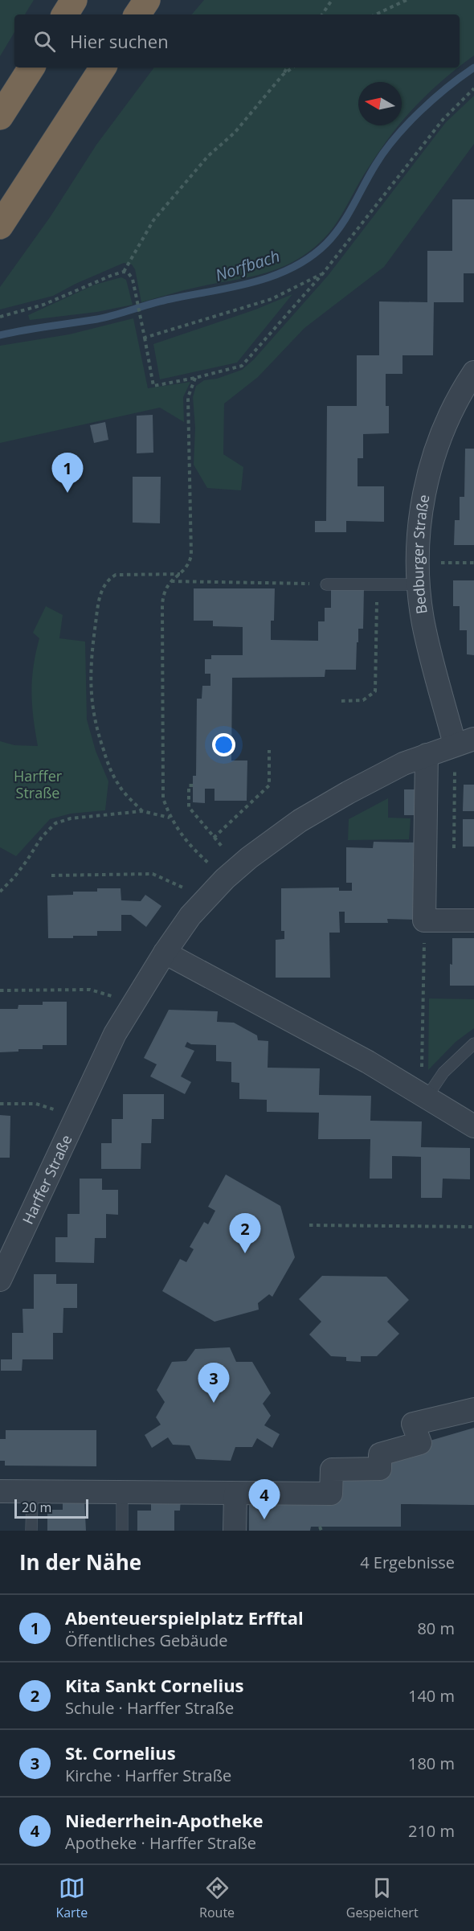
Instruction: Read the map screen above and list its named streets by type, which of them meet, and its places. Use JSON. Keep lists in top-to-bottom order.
{
  "streets": {
    "street": ["Bedburger Straße", "Harffer Straße"]
  },
  "crossings": [
    ["Bedburger Straße", "Harffer Straße"]
  ],
  "water": ["Norfbach"],
  "parks": ["Harffer Straße"],
  "scale_bar": "20 m",
  "north": "left",
  "page": {
    "search": "Hier suchen",
    "pins": [
      "1",
      "2",
      "3",
      "4"
    ],
    "scale": "20 m",
    "heading": ["In der Nähe", "4 Ergebnisse"],
    "list": [
      {
        "mark": "1",
        "name": "Abenteuerspielplatz Erfftal",
        "note": "Öffentliches Gebäude",
        "value": "80 m"
      },
      {
        "mark": "2",
        "name": "Kita Sankt Cornelius",
        "note": "Schule · Harffer Straße",
        "value": "140 m"
      },
      {
        "mark": "3",
        "name": "St. Cornelius",
        "note": "Kirche · Harffer Straße",
        "value": "180 m"
      },
      {
        "mark": "4",
        "name": "Niederrhein-Apotheke",
        "note": "Apotheke · Harffer Straße",
        "value": "210 m"
      }
    ],
    "nav": ["Karte", "Route", "Gespeichert"]
  }
}
